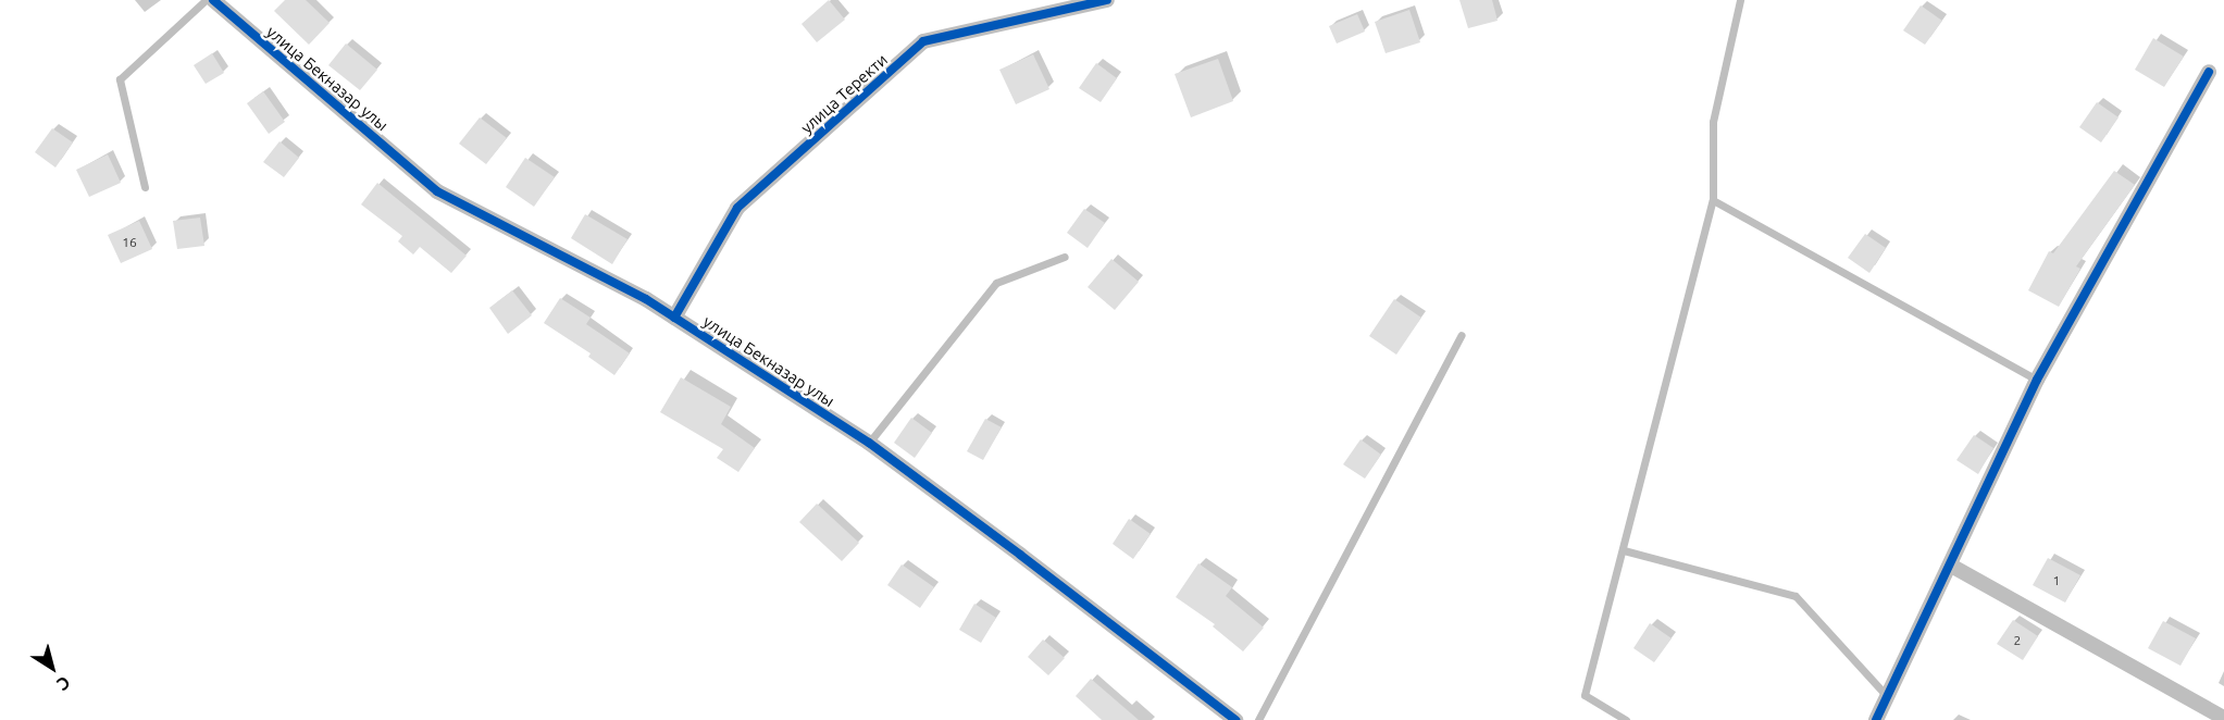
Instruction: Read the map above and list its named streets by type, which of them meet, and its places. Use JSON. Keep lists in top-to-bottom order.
{
  "streets": {
    "street": ["улица Бекназар улы", "улица Теректи"]
  },
  "crossings": [
    ["улица Бекназар улы", "улица Теректи"]
  ],
  "house_numbers": ["16", "1", "2"],
  "north": "bottom right"
}
